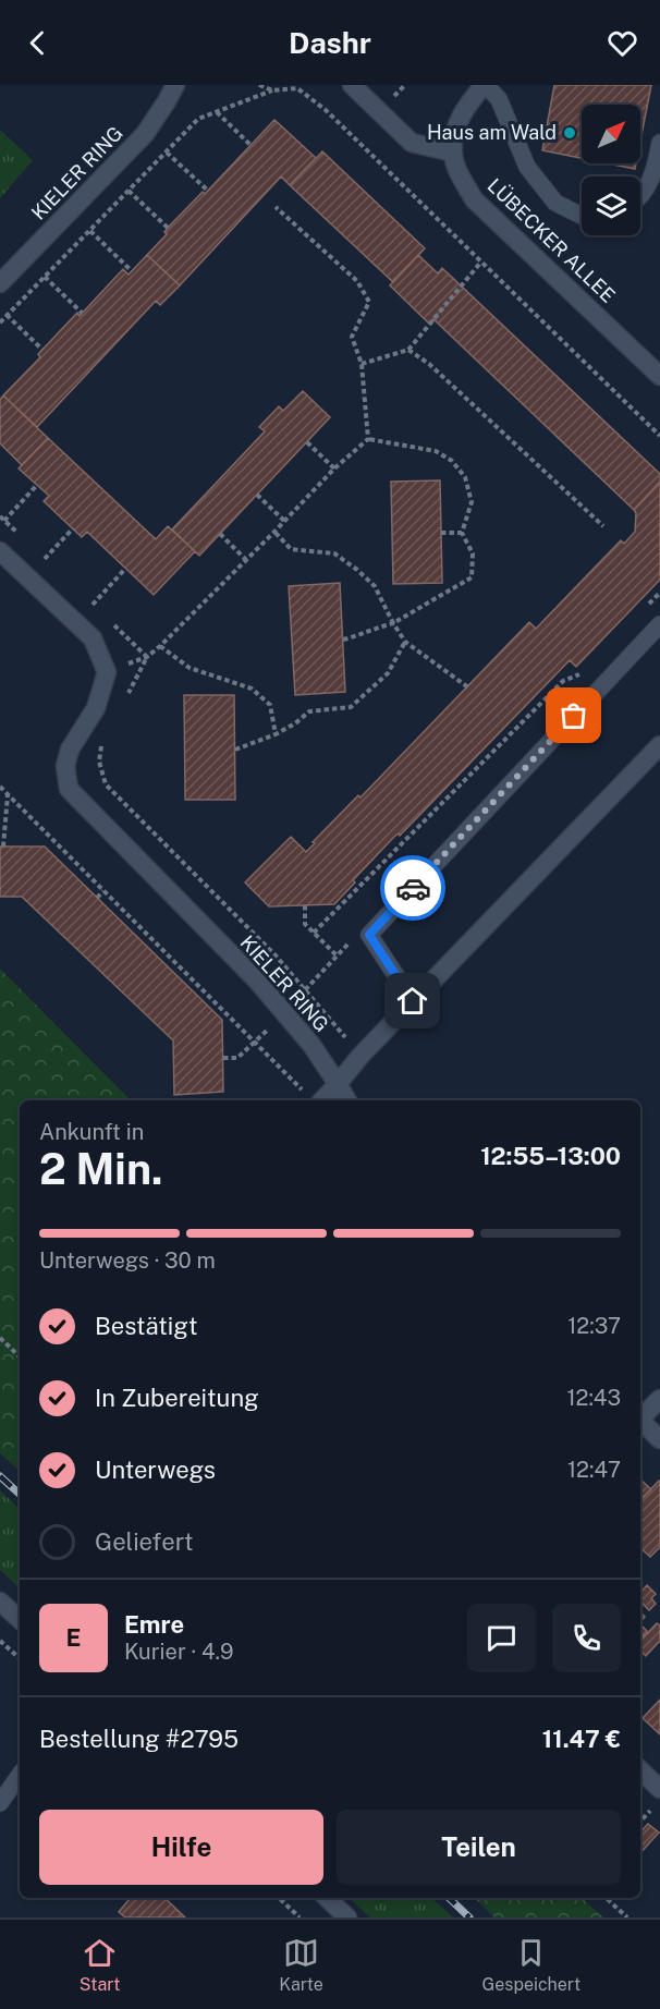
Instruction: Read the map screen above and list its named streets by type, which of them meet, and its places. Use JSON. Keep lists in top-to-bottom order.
{
  "streets": {
    "street": ["KIELER RING", "LÜBECKER ALLEE"]
  },
  "places": ["Haus am Wald"],
  "north": "top right",
  "page": {
    "header": "Dashr",
    "heading": ["2 Min.", "Ankunft in", "12:55–13:00"],
    "panel": [
      "Emre",
      "Kurier · 4.9",
      "Bestellung #2795",
      "11.47 €"
    ],
    "bar": "Unterwegs · 30 m",
    "list": [
      ["Bestätigt", "12:37"],
      ["In Zubereitung", "12:43"],
      ["Unterwegs", "12:47"],
      "Geliefert"
    ],
    "round": "E",
    "buttons": ["Hilfe", "Teilen"],
    "tabs": ["Start", "Karte", "Gespeichert"]
  }
}
